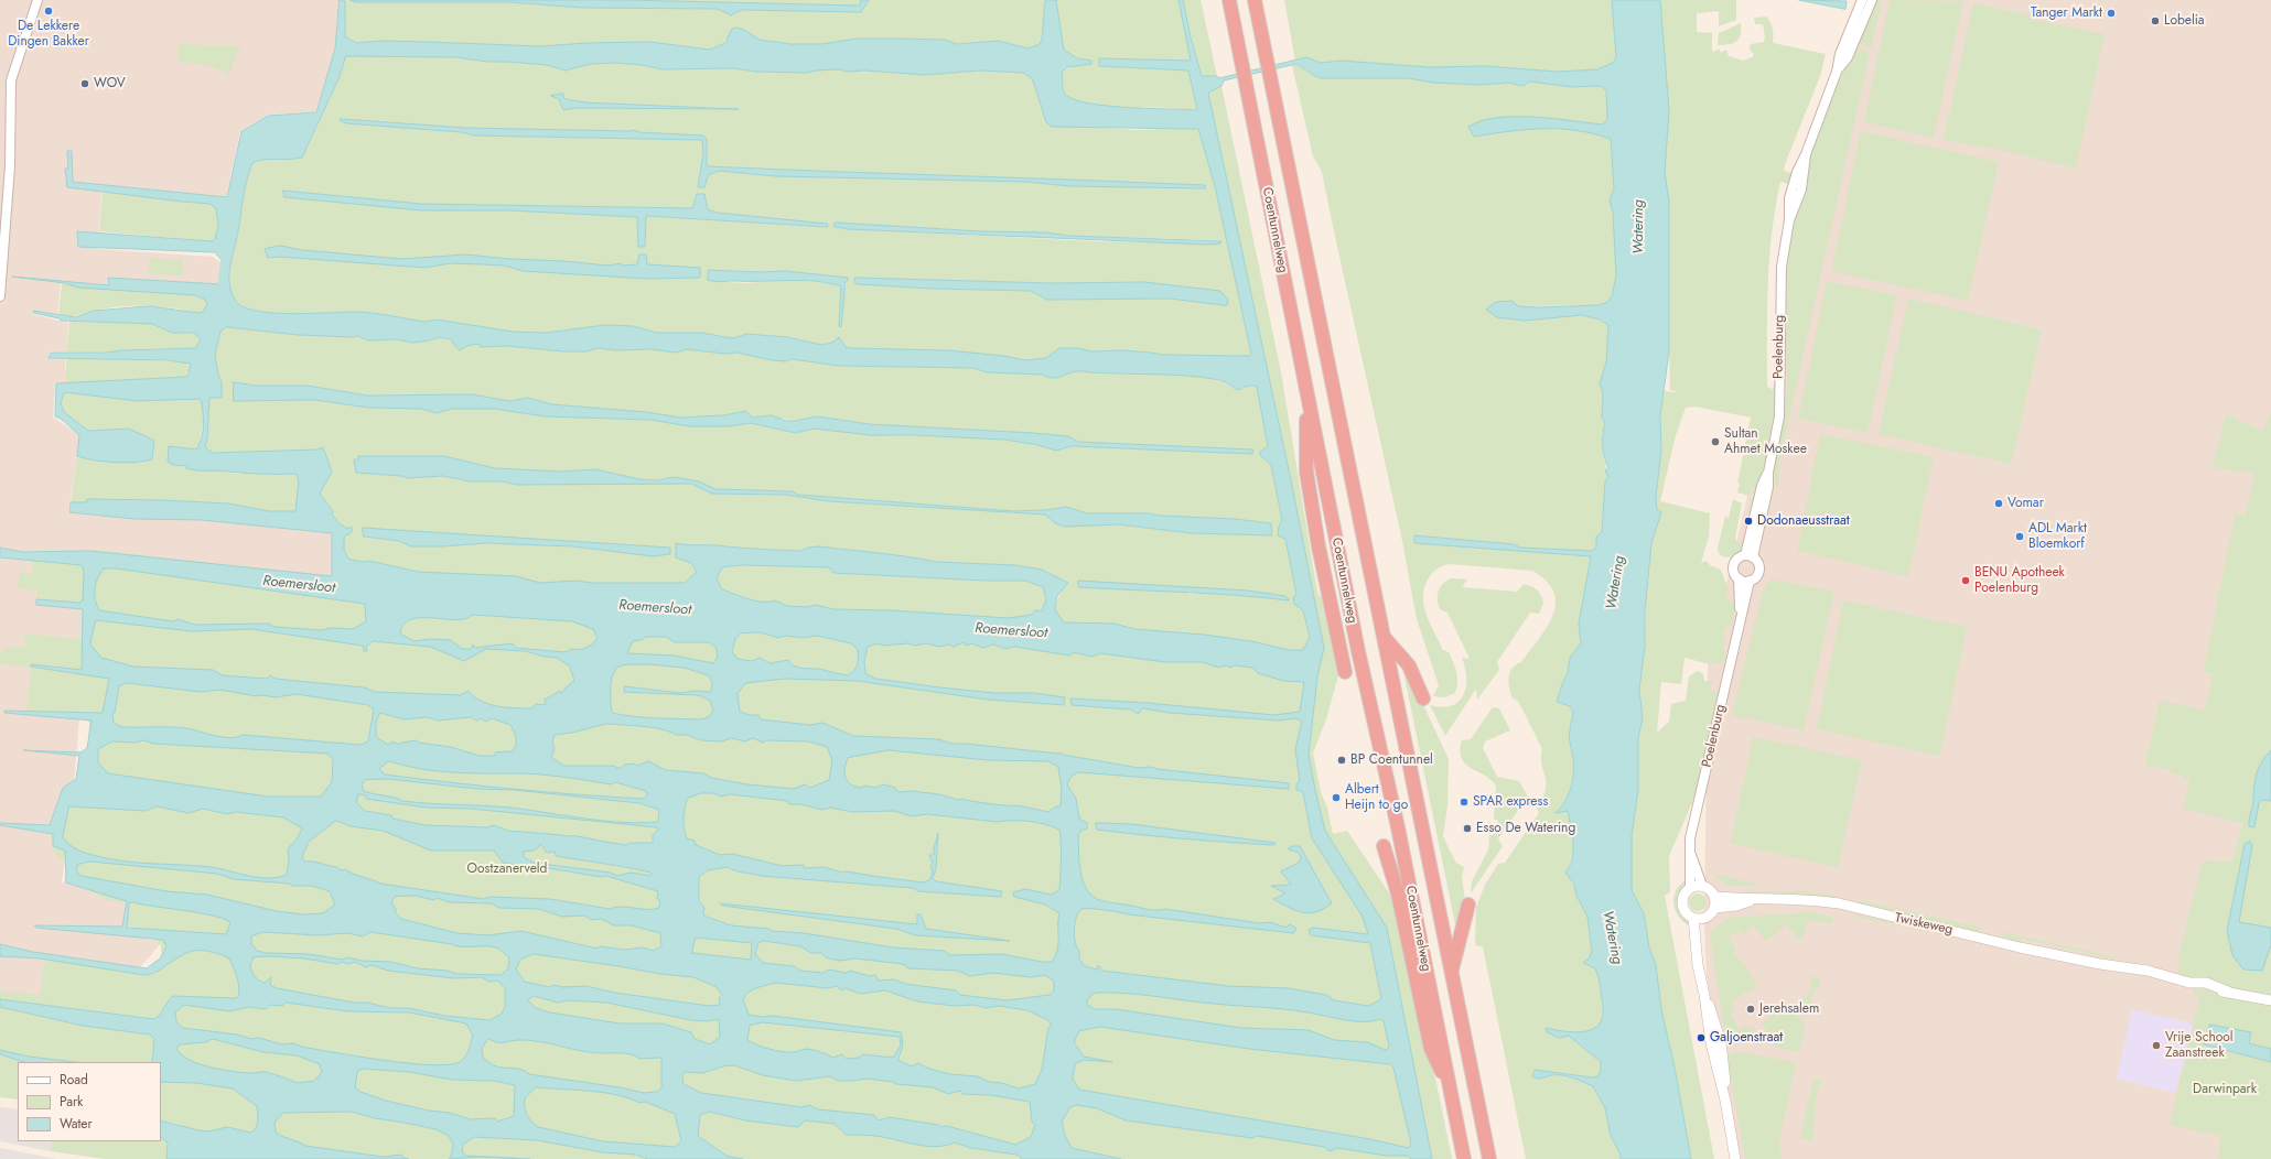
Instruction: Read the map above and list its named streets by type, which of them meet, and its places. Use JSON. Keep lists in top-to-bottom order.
{
  "streets": {
    "highway": ["Coentunnelweg"],
    "main road": ["Twiskeweg"],
    "street": ["Poelenburg"]
  },
  "crossings": [
    ["Poelenburg", "Twiskeweg"]
  ],
  "water": ["Watering", "Roemersloot"],
  "parks": ["Oostzanerveld", "Darwinpark"],
  "places": [
    "De Lekkere Dingen Bakker",
    "Tanger Markt",
    "Lobelia",
    "WOV",
    "Sultan Ahmet Moskee",
    "Vomar",
    "Dodonaeusstraat",
    "ADL Markt Bloemkorf",
    "BENU Apotheek Poelenburg",
    "BP Coentunnel",
    "Albert Heijn to go",
    "SPAR express",
    "Esso De Watering",
    "Jerehsalem",
    "Galjoenstraat",
    "Vrije School Zaanstreek"
  ],
  "legend": ["Road", "Park", "Water"]
}
